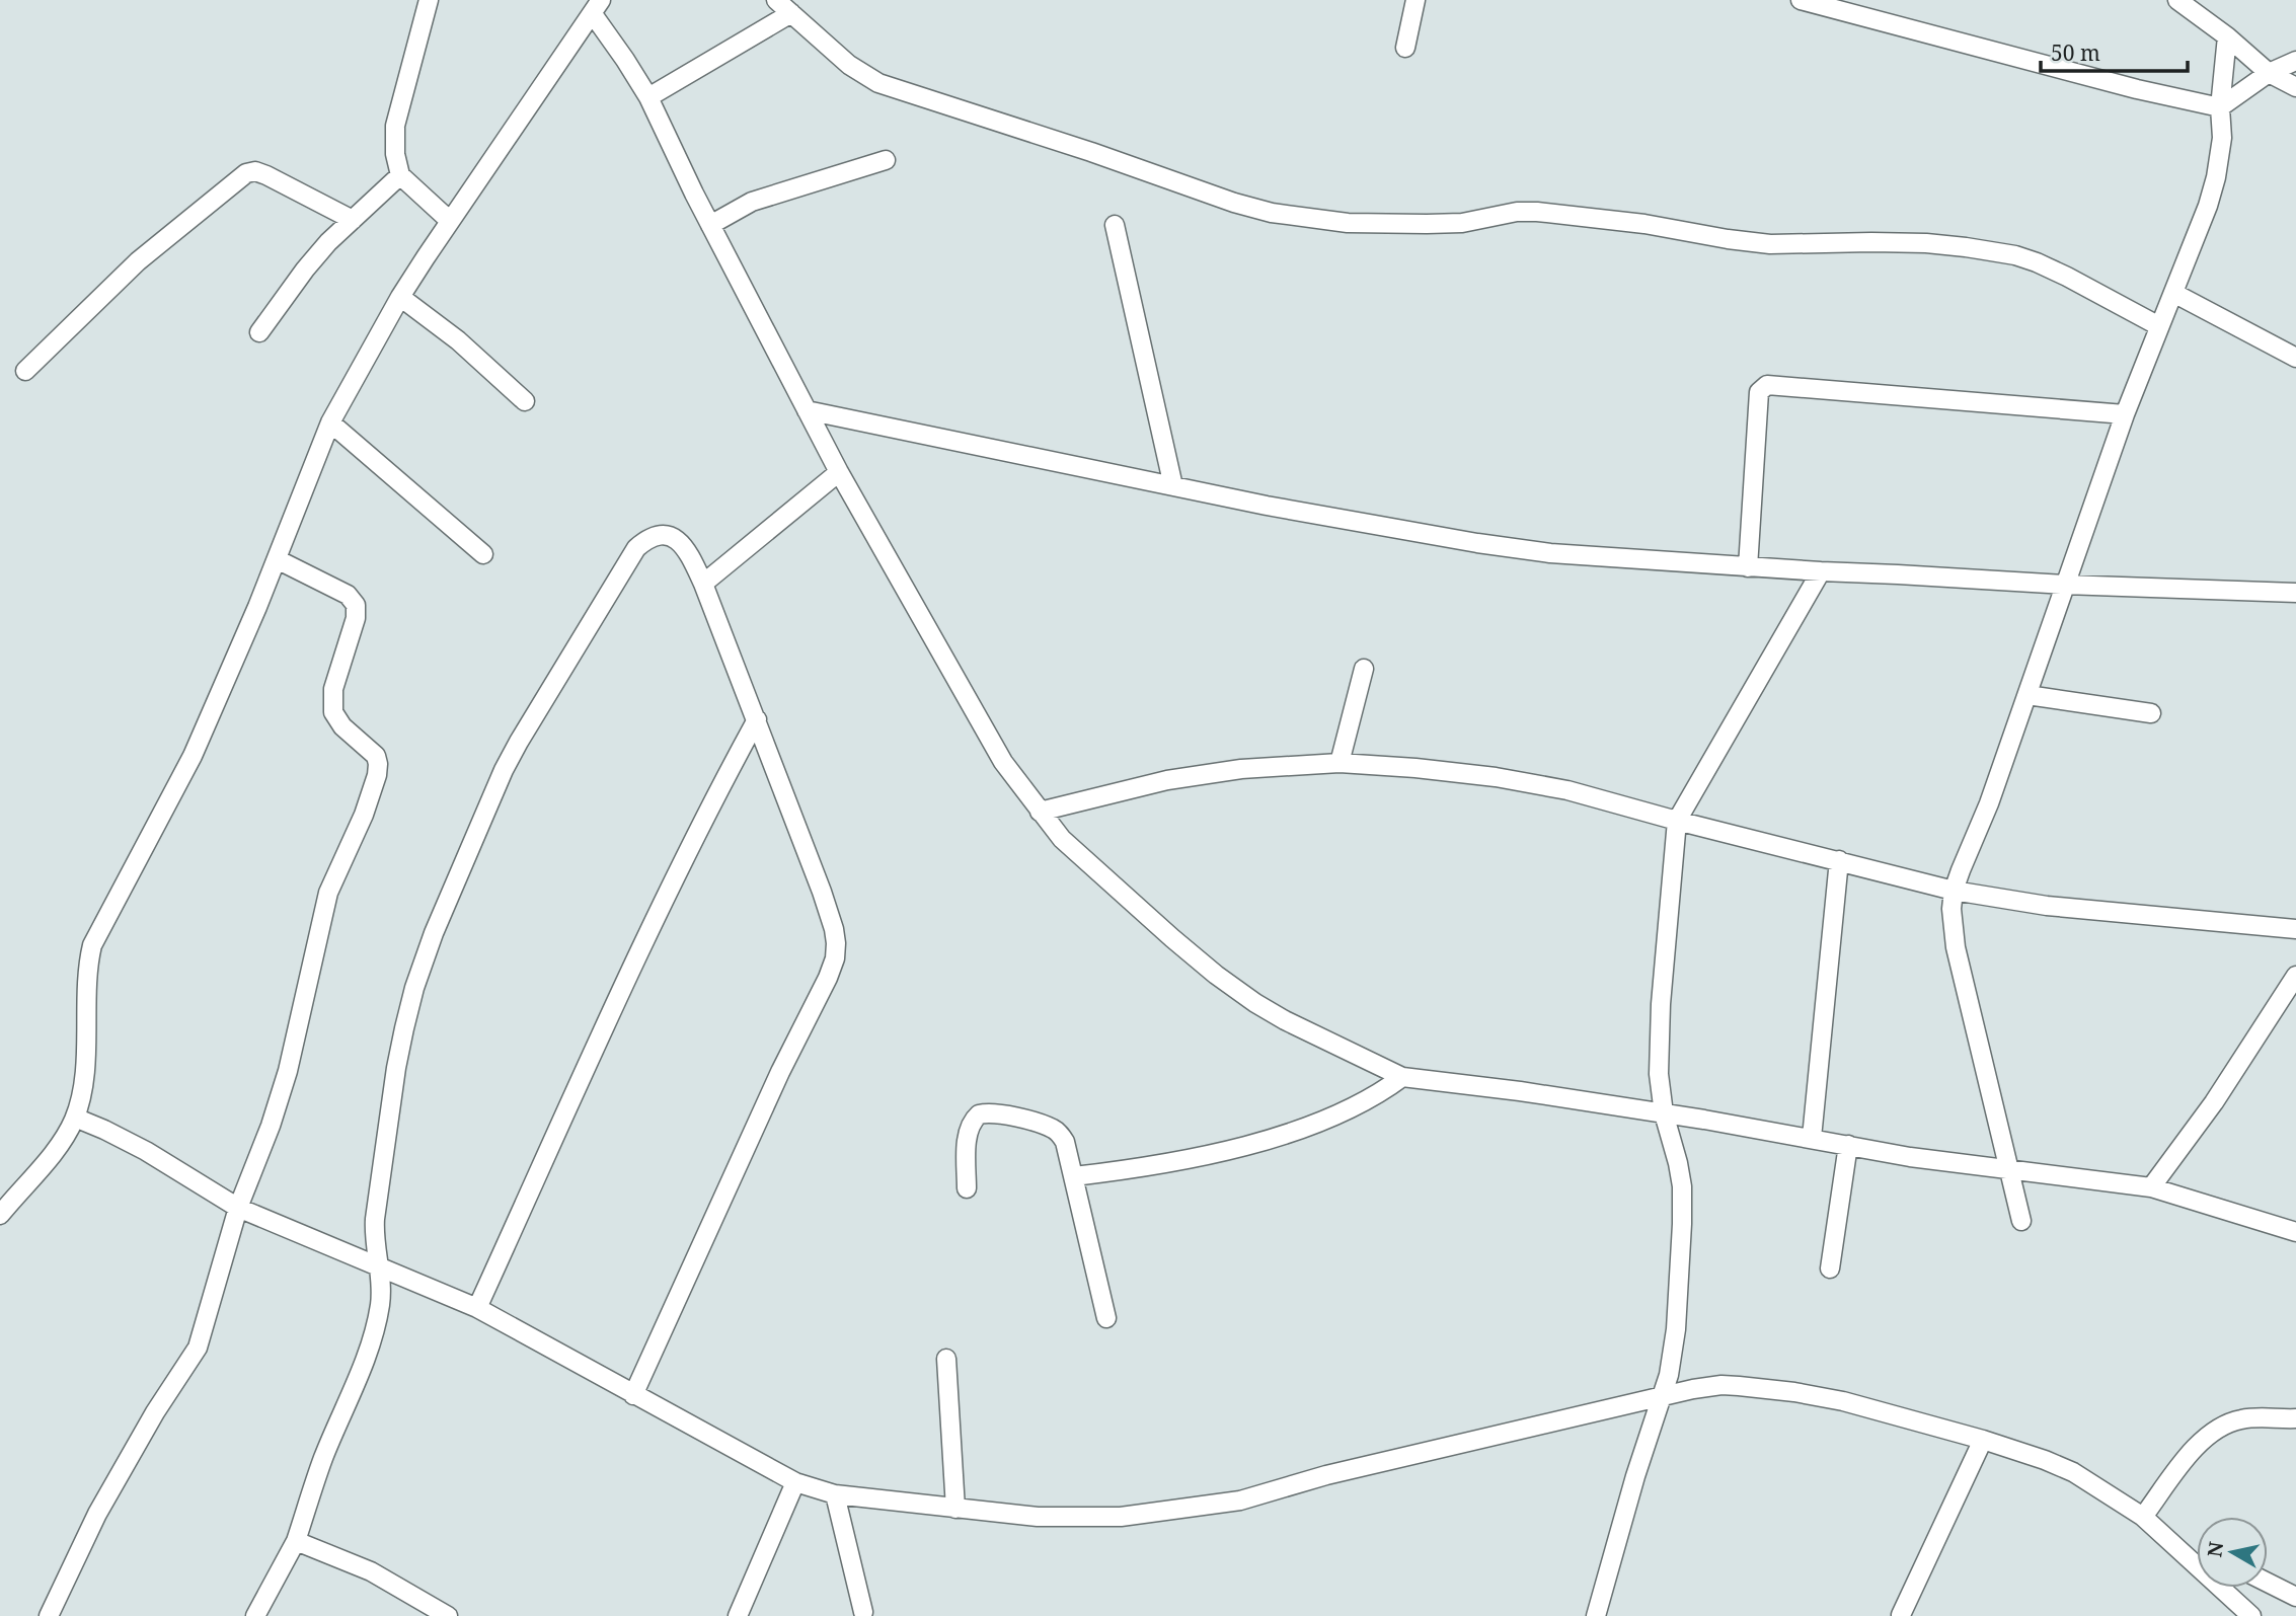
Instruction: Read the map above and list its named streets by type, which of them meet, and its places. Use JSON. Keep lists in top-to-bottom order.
{
  "scale_bar": "50 m",
  "north": "left"
}
